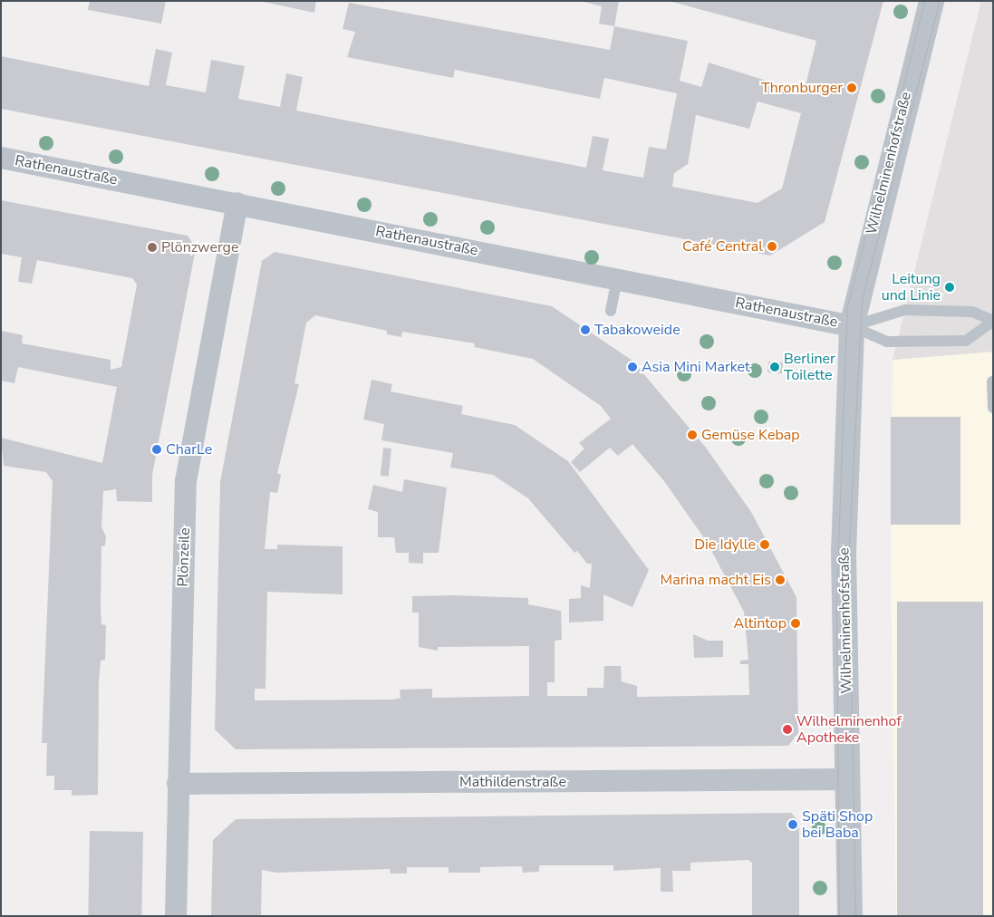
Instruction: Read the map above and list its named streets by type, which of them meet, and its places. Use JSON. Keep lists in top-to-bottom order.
{
  "streets": {
    "street": [
      "Wilhelminenhofstraße",
      "Rathenaustraße",
      "Plönzeile",
      "Mathildenstraße"
    ]
  },
  "crossings": [
    ["Wilhelminenhofstraße", "Rathenaustraße"],
    ["Wilhelminenhofstraße", "Mathildenstraße"],
    ["Rathenaustraße", "Plönzeile"],
    ["Plönzeile", "Mathildenstraße"]
  ],
  "places": [
    "Thronburger",
    "Café Central",
    "Plönzwerge",
    "Leitung und Linie",
    "Tabakoweide",
    "Asia Mini Market",
    "Berliner Toilette",
    "Gemüse Kebap",
    "CharLe",
    "Die Idylle",
    "Marina macht Eis",
    "Altintop",
    "Wilhelminenhof Apotheke",
    "Späti Shop bei Baba"
  ]
}
